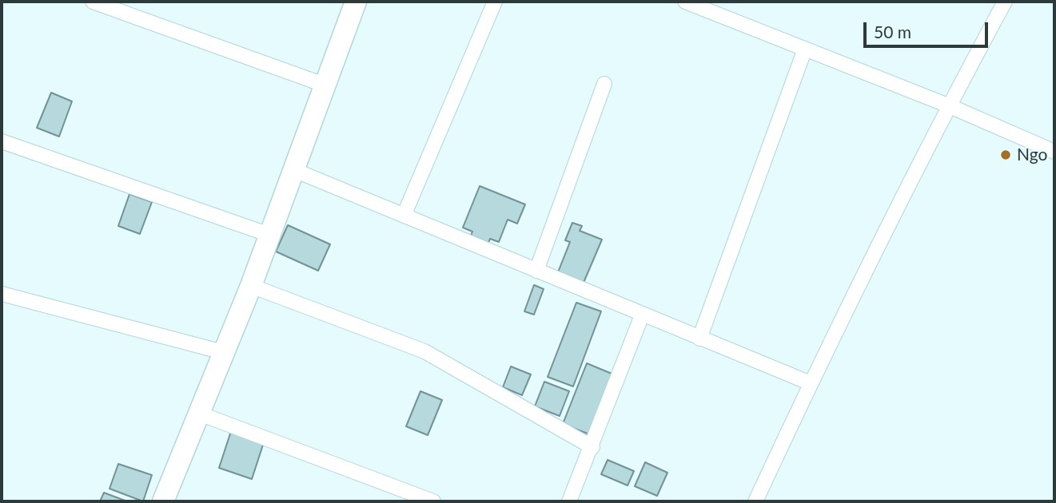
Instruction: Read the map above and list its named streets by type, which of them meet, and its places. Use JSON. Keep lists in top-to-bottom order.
{
  "places": ["Ngo"],
  "scale_bar": "50 m"
}
